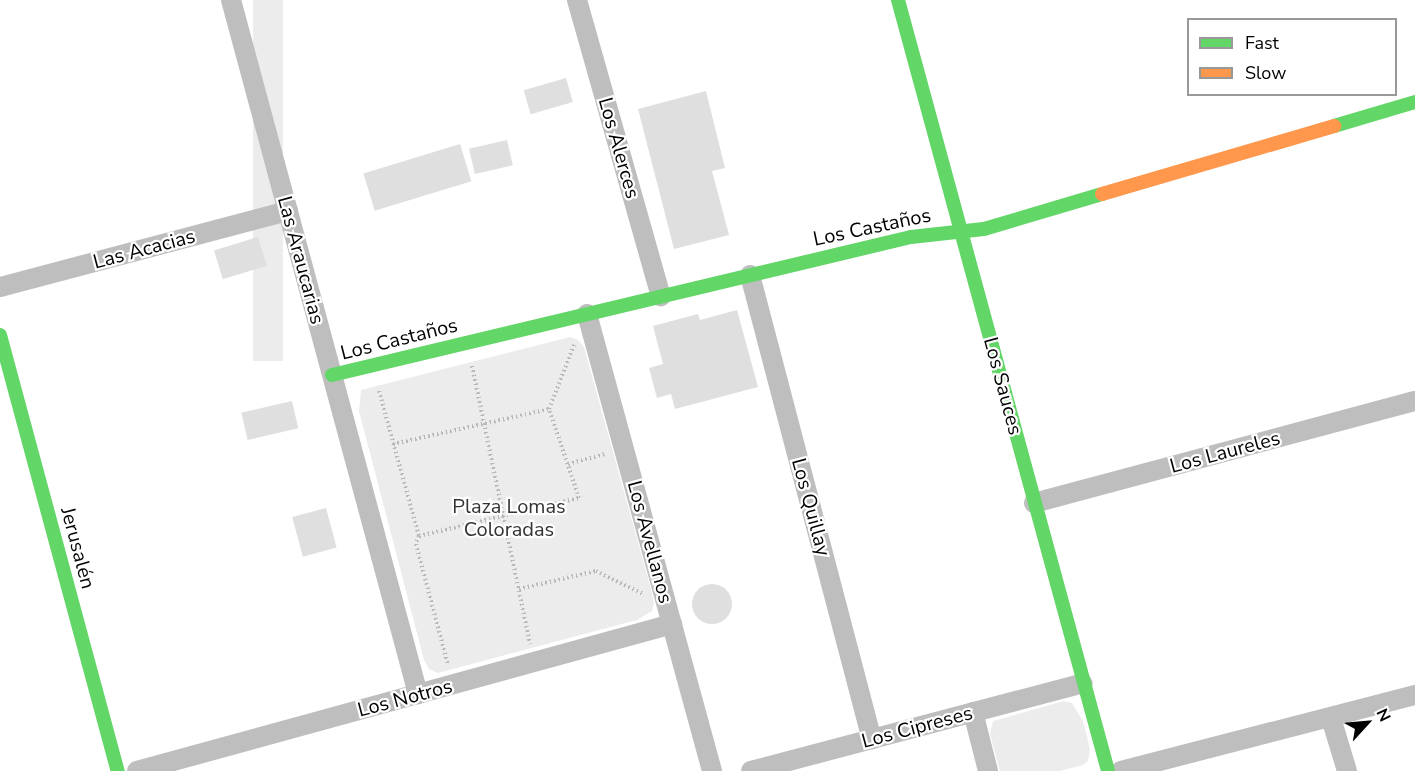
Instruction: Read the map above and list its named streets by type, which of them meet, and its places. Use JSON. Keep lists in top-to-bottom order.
{
  "streets": {
    "street": [
      "Los Alerces",
      "Los Castaños",
      "Las Acacias",
      "Las Araucarias",
      "Los Sauces",
      "Los Laureles",
      "Los Quillay",
      "Los Avellanos",
      "Jerusalén",
      "Los Notros",
      "Los Cipreses"
    ]
  },
  "crossings": [
    ["Los Alerces", "Los Castaños"],
    ["Los Castaños", "Las Araucarias"],
    ["Los Castaños", "Los Sauces"],
    ["Los Castaños", "Los Quillay"],
    ["Los Castaños", "Los Avellanos"],
    ["Las Acacias", "Las Araucarias"],
    ["Las Araucarias", "Los Notros"],
    ["Los Sauces", "Los Laureles"],
    ["Los Sauces", "Los Cipreses"],
    ["Los Quillay", "Los Cipreses"],
    ["Los Avellanos", "Los Notros"]
  ],
  "parks": ["Plaza Lomas Coloradas"],
  "legend": ["Fast", "Slow"],
  "north": "top right"
}
